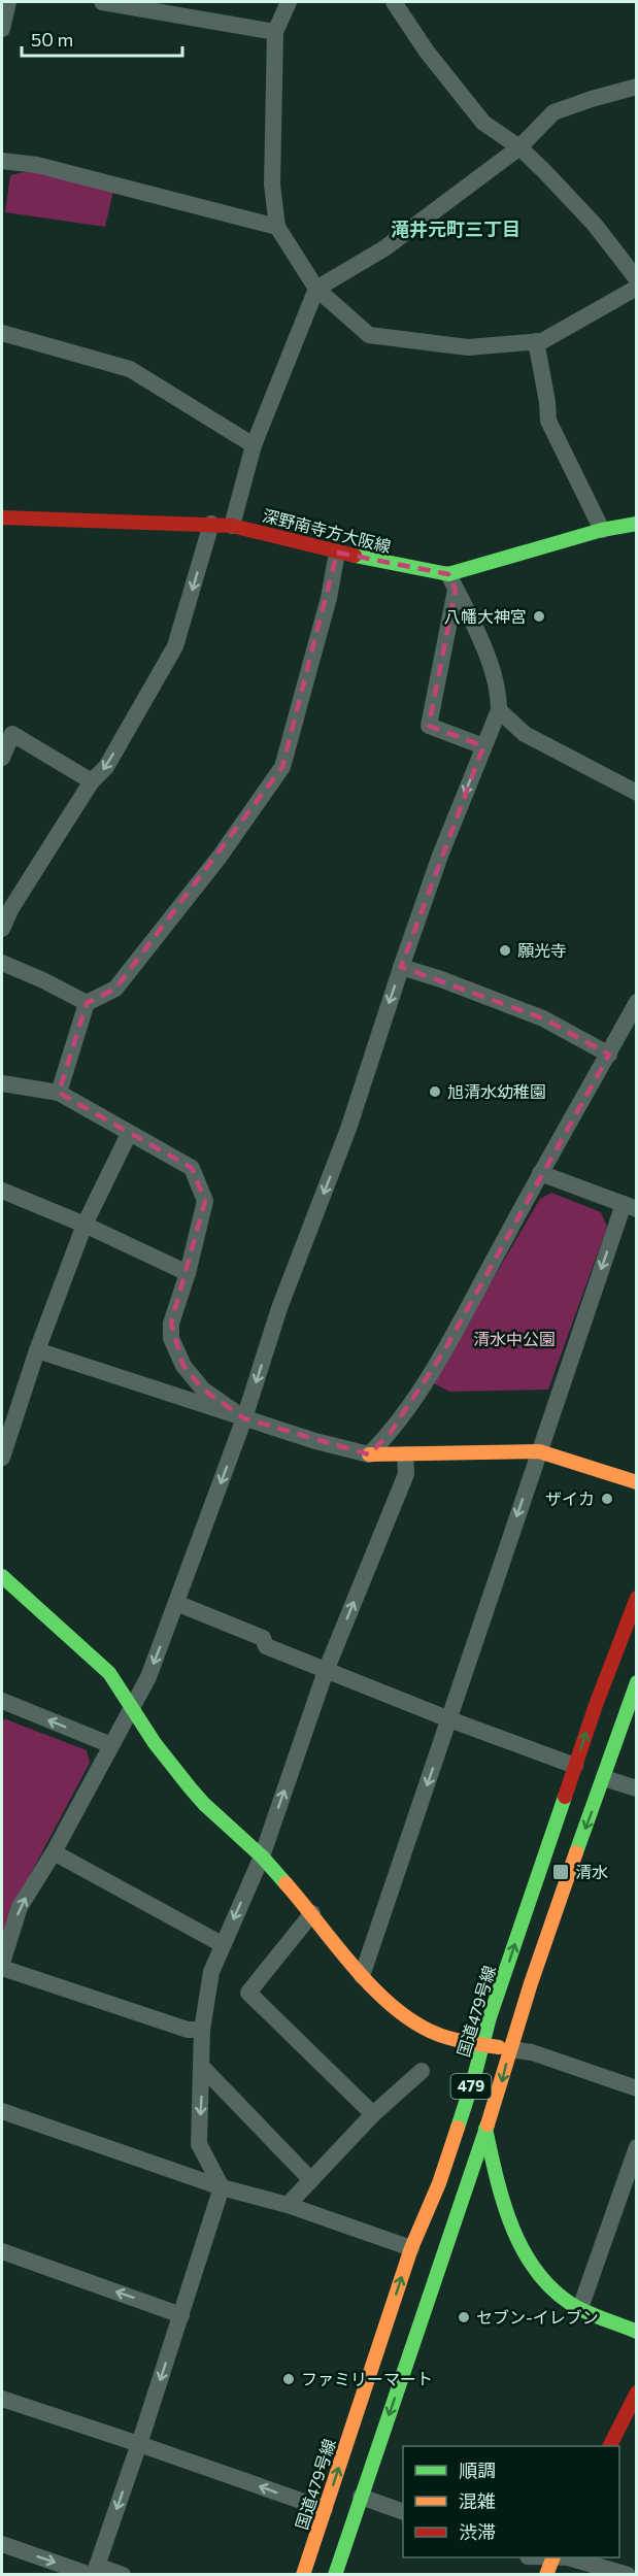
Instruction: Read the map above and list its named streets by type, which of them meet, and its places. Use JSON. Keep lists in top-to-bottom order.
{
  "streets": {
    "main road": ["深野南寺方大阪線", "国道479号線", "479"]
  },
  "districts": ["滝井元町三丁目"],
  "parks": ["清水中公園"],
  "places": {
    "other": [
      "八幡大神宮",
      "願光寺",
      "旭清水幼稚園",
      "ザイカ",
      "セブン-イレブン",
      "ファミリーマート"
    ],
    "transit": ["清水"]
  },
  "legend": ["順調", "混雑", "渋滞"],
  "scale_bar": "50 m"
}
